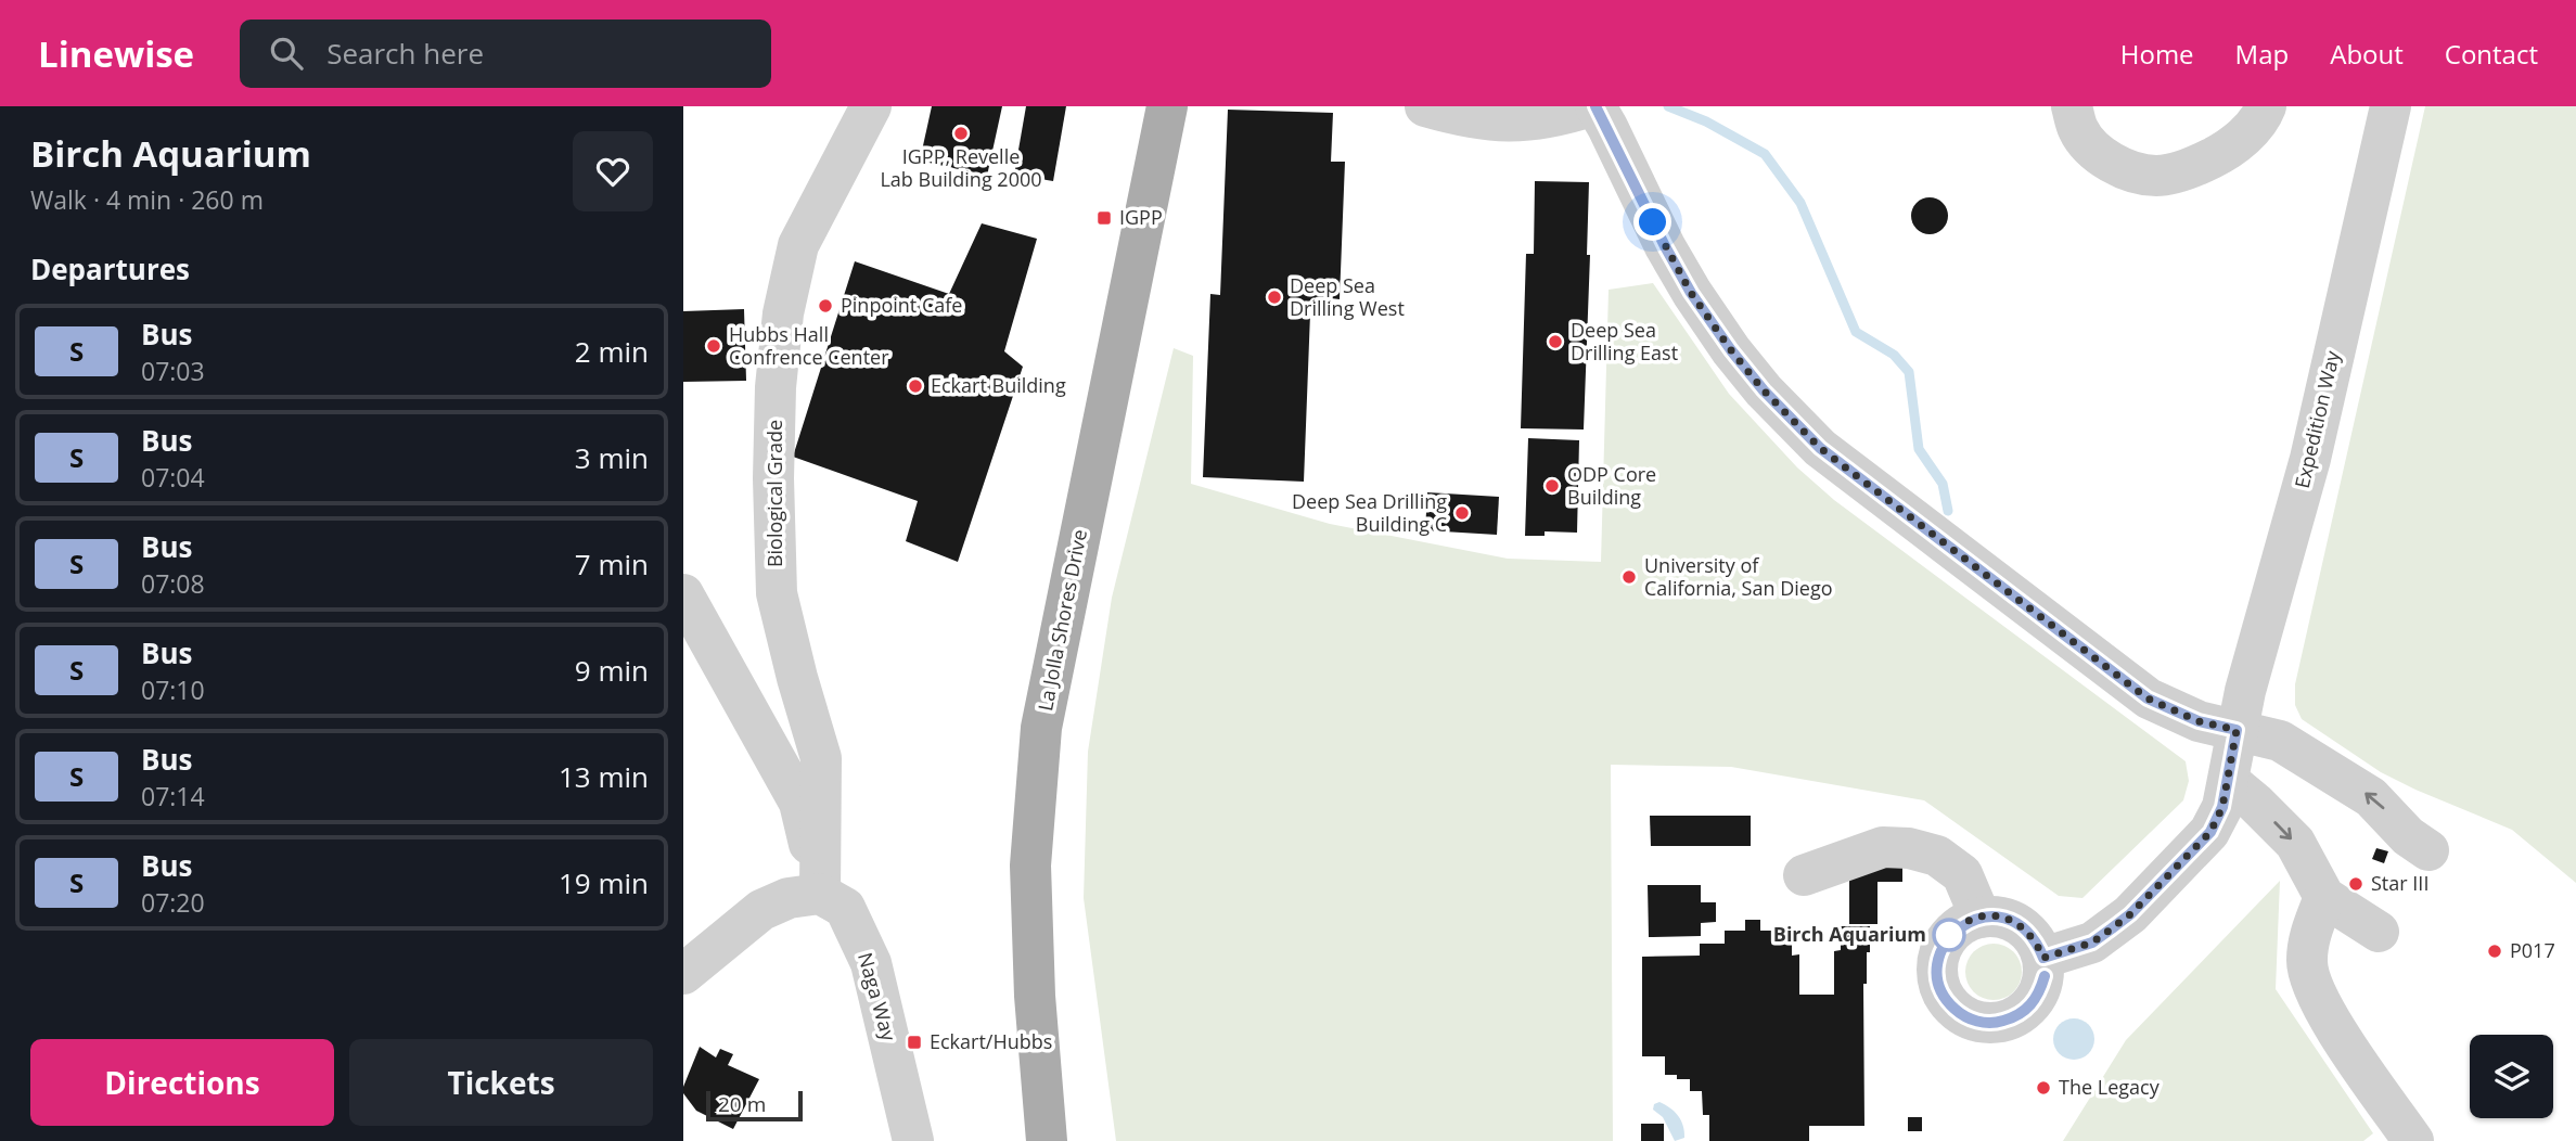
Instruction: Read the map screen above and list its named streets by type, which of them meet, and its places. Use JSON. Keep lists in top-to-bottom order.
{
  "streets": {
    "main road": ["La Jolla Shores Drive"],
    "street": ["Expedition Way", "Biological Grade", "Naga Way"]
  },
  "crossings": [
    ["Biological Grade", "Naga Way"]
  ],
  "places": {
    "other": [
      "IGPP, Revelle Lab Building 2000",
      "Deep Sea Drilling West",
      "Pinpoint Cafe",
      "Deep Sea Drilling East",
      "Hubbs Hall Confrence Center",
      "Eckart Building",
      "ODP Core Building",
      "Deep Sea Drilling Building C",
      "University of California, San Diego",
      "Star III",
      "Birch Aquarium",
      "P017",
      "The Legacy"
    ],
    "transit": ["IGPP", "Eckart/Hubbs"]
  },
  "lines": ["bus line S"],
  "scale_bar": "20 m",
  "page": {
    "header": "Linewise",
    "search": "Search here",
    "nav": [
      "Home",
      "Map",
      "About",
      "Contact"
    ],
    "heading": [
      ["Birch Aquarium", "Walk · 4 min · 260 m"],
      "Departures"
    ],
    "list": [
      {
        "mark": "S",
        "name": "Bus",
        "note": "07:03",
        "value": "2 min"
      },
      {
        "mark": "S",
        "name": "Bus",
        "note": "07:04",
        "value": "3 min"
      },
      {
        "mark": "S",
        "name": "Bus",
        "note": "07:08",
        "value": "7 min"
      },
      {
        "mark": "S",
        "name": "Bus",
        "note": "07:10",
        "value": "9 min"
      },
      {
        "mark": "S",
        "name": "Bus",
        "note": "07:14",
        "value": "13 min"
      },
      {
        "mark": "S",
        "name": "Bus",
        "note": "07:20",
        "value": "19 min"
      }
    ],
    "buttons": ["Directions", "Tickets"],
    "scale": "20 m"
  }
}
